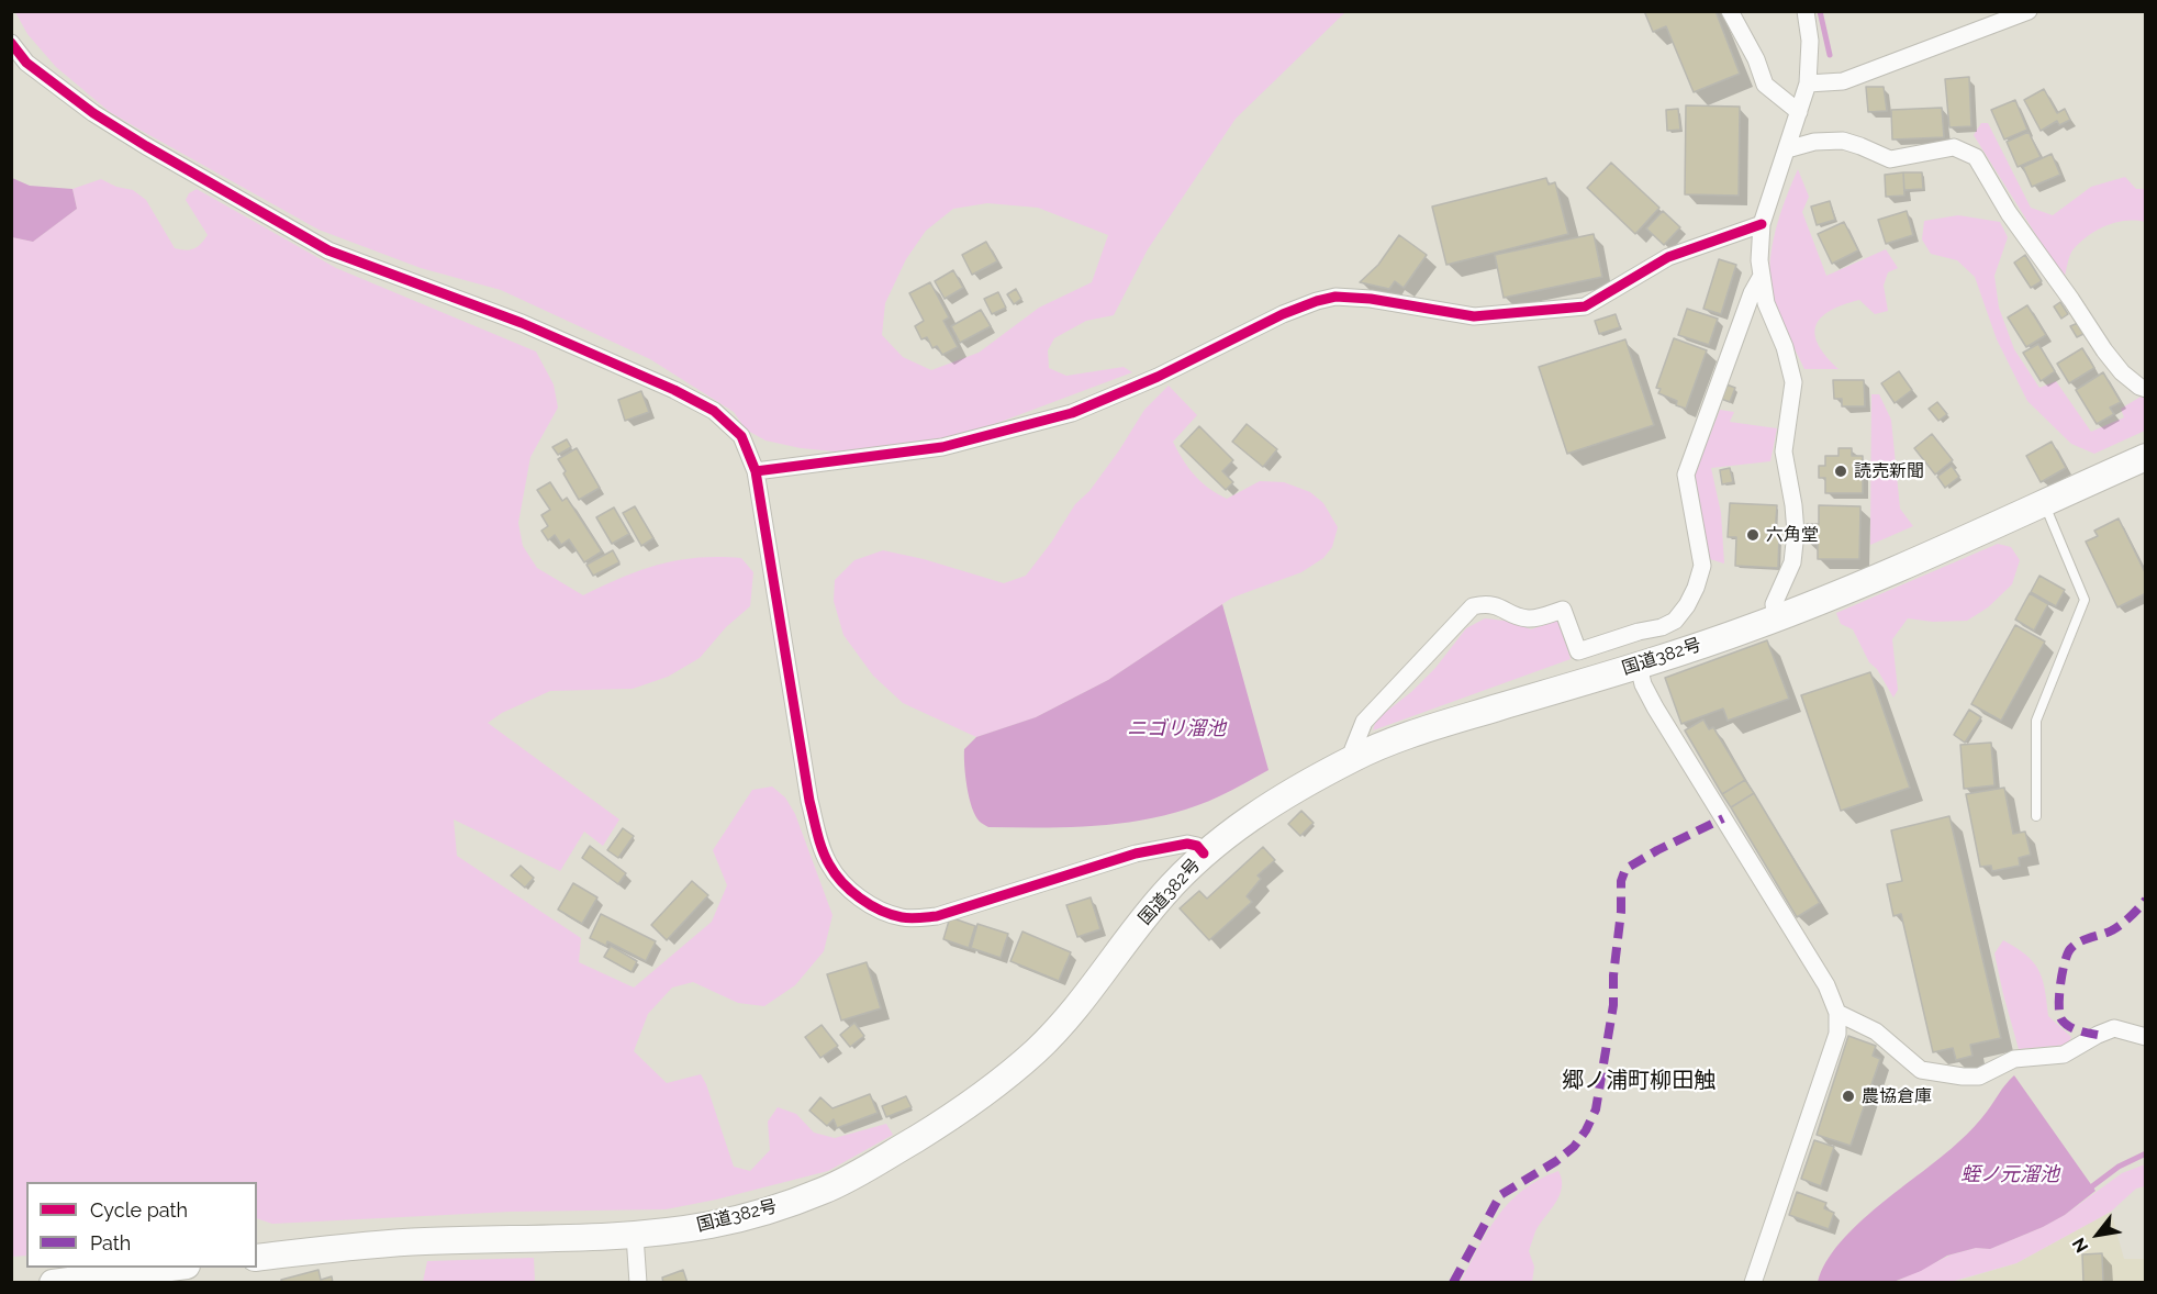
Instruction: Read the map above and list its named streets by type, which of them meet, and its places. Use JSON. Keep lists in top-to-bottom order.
{
  "streets": {
    "highway": ["国道382号"]
  },
  "districts": ["郷ノ浦町柳田触"],
  "water": ["ニゴリ溜池", "蛭ノ元溜池"],
  "places": ["読売新聞", "六角堂", "農協倉庫"],
  "legend": ["Cycle path", "Path"],
  "north": "bottom left"
}
